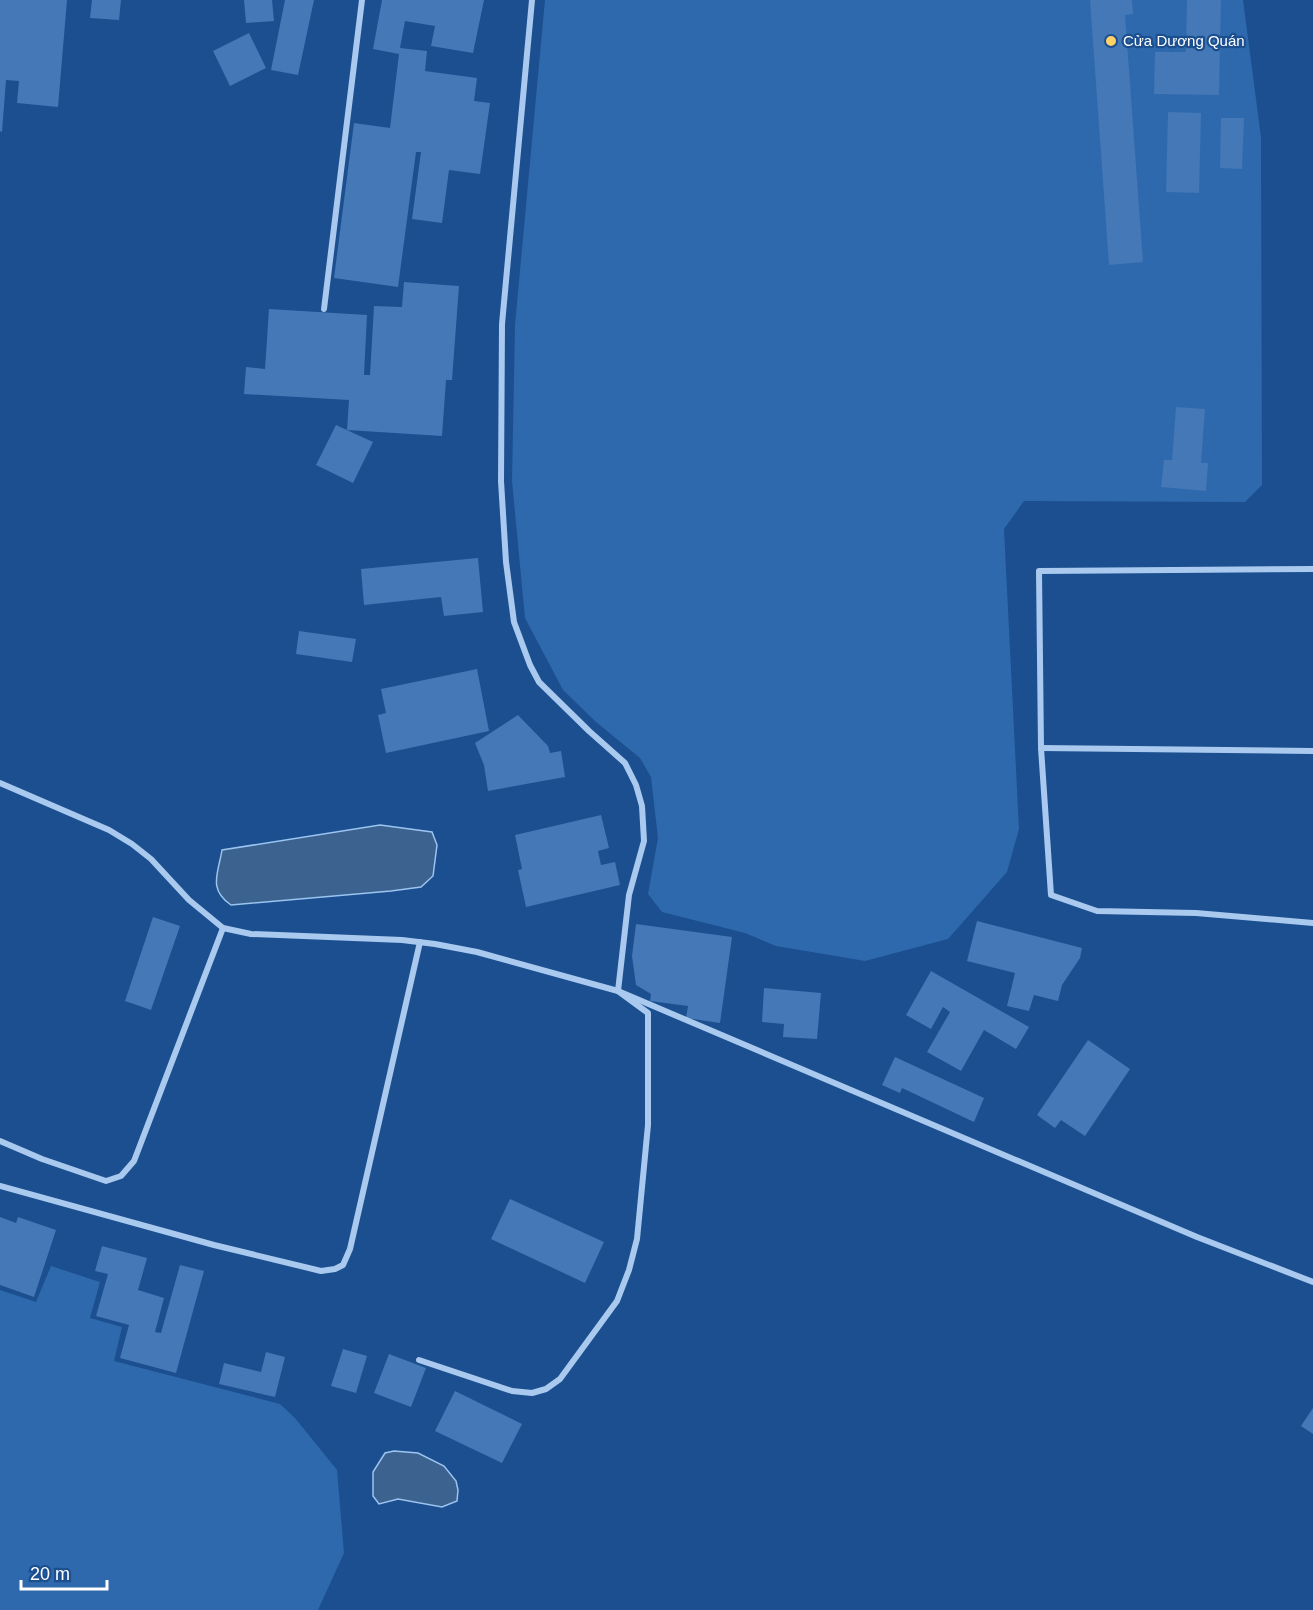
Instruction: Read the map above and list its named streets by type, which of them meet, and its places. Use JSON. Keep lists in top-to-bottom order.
{
  "places": ["Cửa Dương Quán"],
  "scale_bar": "20 m"
}
